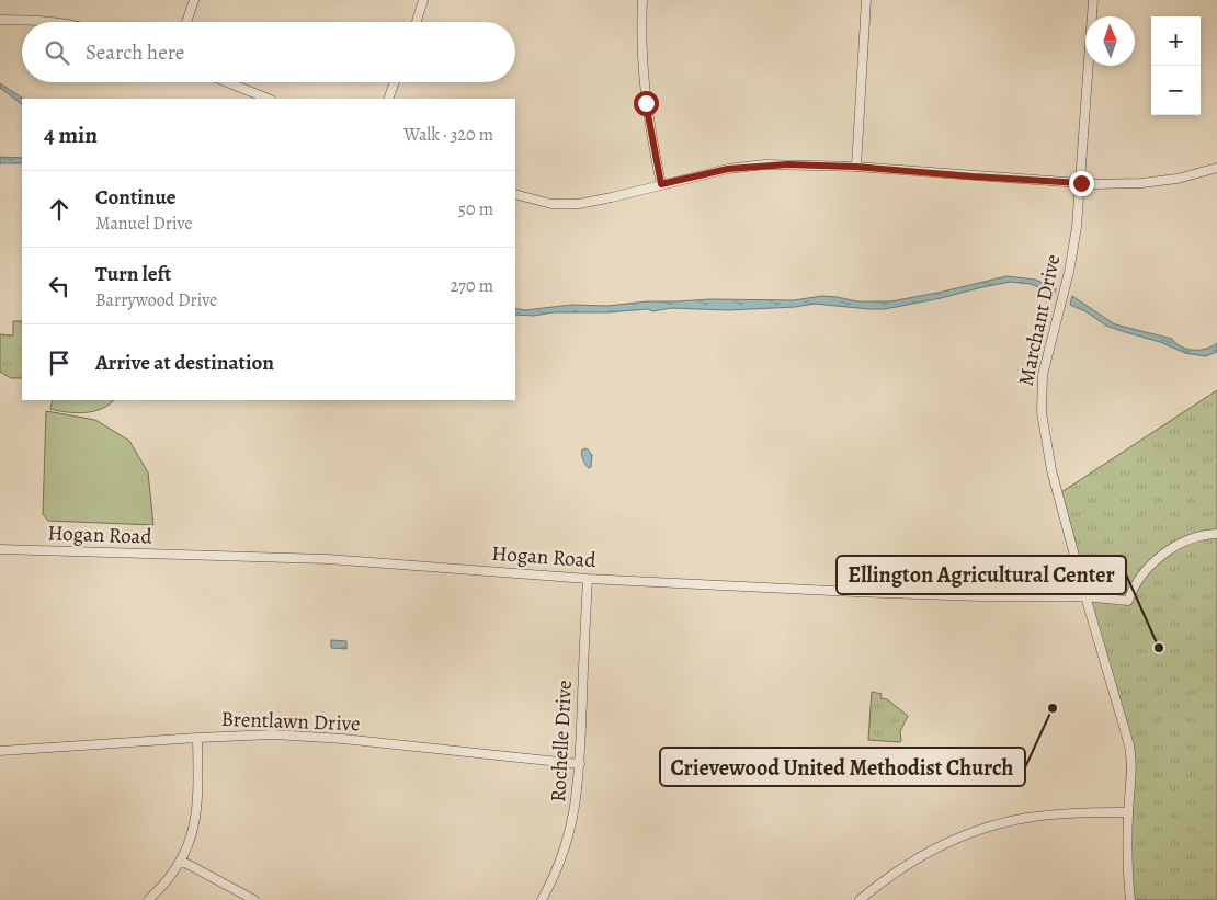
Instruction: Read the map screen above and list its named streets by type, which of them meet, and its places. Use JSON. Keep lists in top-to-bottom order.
{
  "streets": {
    "street": [
      "Marchant Drive",
      "Hogan Road",
      "Brentlawn Drive",
      "Rochelle Drive"
    ]
  },
  "crossings": [
    ["Marchant Drive", "Hogan Road"],
    ["Hogan Road", "Rochelle Drive"],
    ["Brentlawn Drive", "Rochelle Drive"]
  ],
  "places": ["Ellington Agricultural Center", "Crievewood United Methodist Church"],
  "north": "top",
  "page": {
    "map_buttons": ["+", "−"],
    "search": "Search here",
    "heading": ["4 min", "Walk · 320 m"],
    "list": [
      ["Continue", "Manuel Drive", "50 m"],
      ["Turn left", "Barrywood Drive", "270 m"],
      "Arrive at destination"
    ]
  }
}
